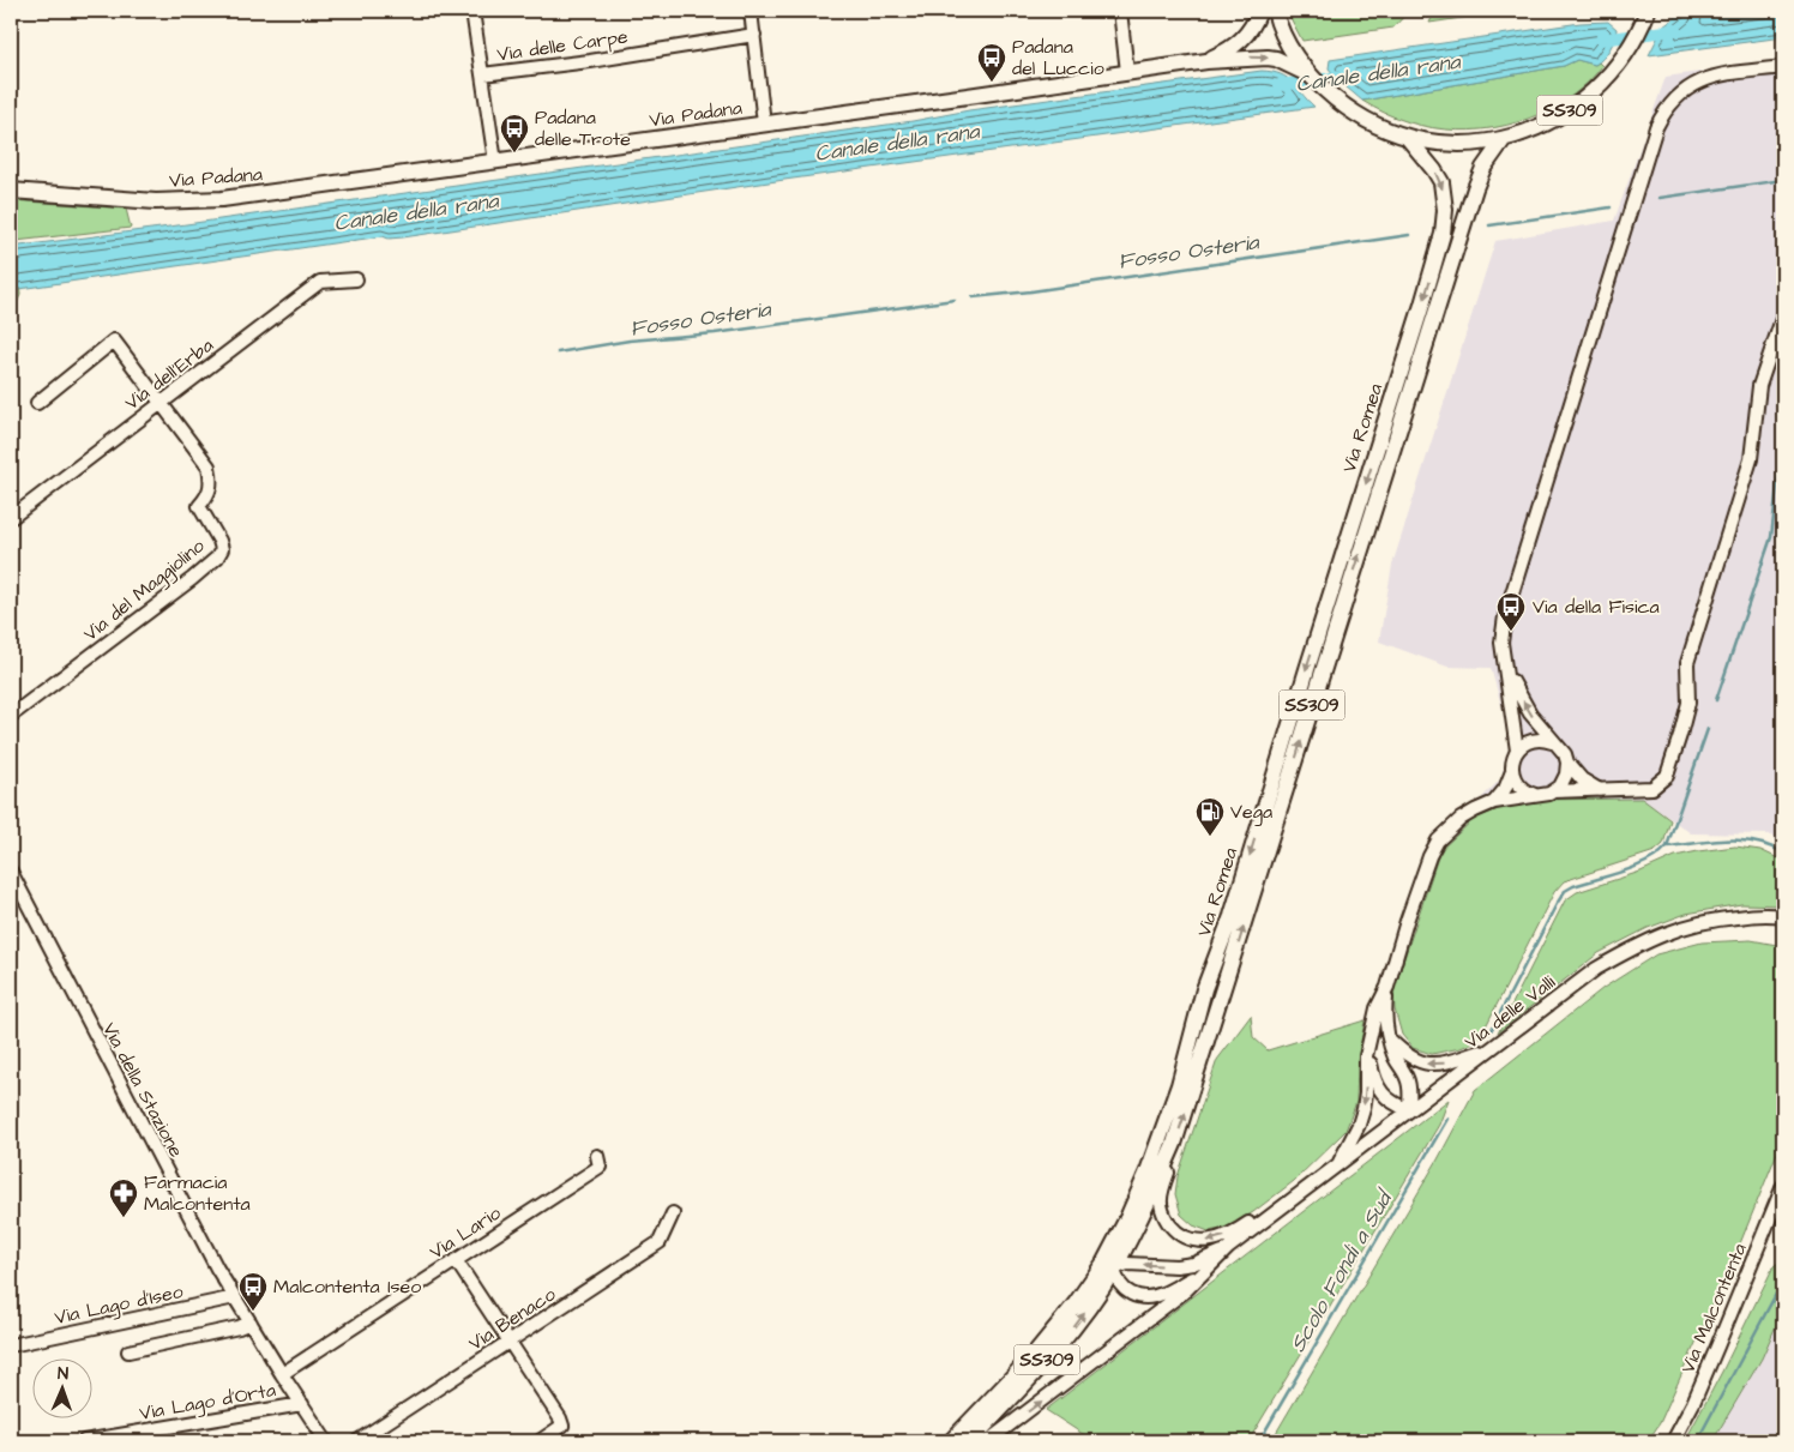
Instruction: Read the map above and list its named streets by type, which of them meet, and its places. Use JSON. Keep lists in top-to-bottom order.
{
  "streets": {
    "main road": ["SS309", "Via Padana", "Via Romea"],
    "street": [
      "Via delle Carpe",
      "Via dell'Erba",
      "Via del Maggiolino",
      "Via delle Valli",
      "Via della Stazione",
      "Via Lario",
      "Via Lago d'Iseo",
      "Via Malcontenta",
      "Via Benaco",
      "Via Lago d'Orta"
    ]
  },
  "crossings": [
    ["SS309", "Via Romea"],
    ["Via dell'Erba", "Via del Maggiolino"],
    ["Via Romea", "Via delle Valli"],
    ["Via della Stazione", "Via Lario"],
    ["Via della Stazione", "Via Lago d'Iseo"],
    ["Via della Stazione", "Via Lago d'Orta"]
  ],
  "water": ["Canale della rana", "Fosso Osteria", "Scolo Fondi a Sud"],
  "places": {
    "bus stop": [
      "Padana del Luccio",
      "Padana delle Trote",
      "Via della Fisica",
      "Malcontenta Iseo"
    ],
    "fuel station": ["Vega"],
    "pharmacy": ["Farmacia Malcontenta"]
  },
  "north": "top"
}
